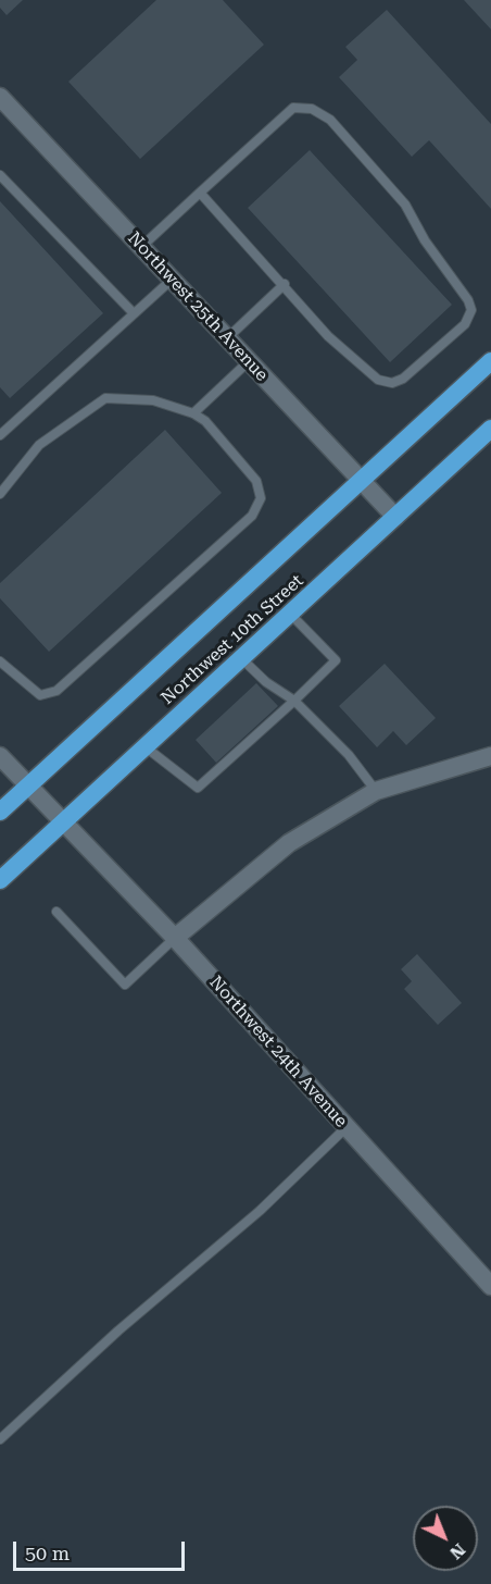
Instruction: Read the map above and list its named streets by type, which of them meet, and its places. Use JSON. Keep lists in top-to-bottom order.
{
  "streets": {
    "highway": ["Northwest 10th Street"],
    "street": ["Northwest 25th Avenue", "Northwest 24th Avenue"]
  },
  "crossings": [
    ["Northwest 25th Avenue", "Northwest 10th Street"],
    ["Northwest 10th Street", "Northwest 24th Avenue"]
  ],
  "scale_bar": "50 m",
  "north": "bottom right"
}
